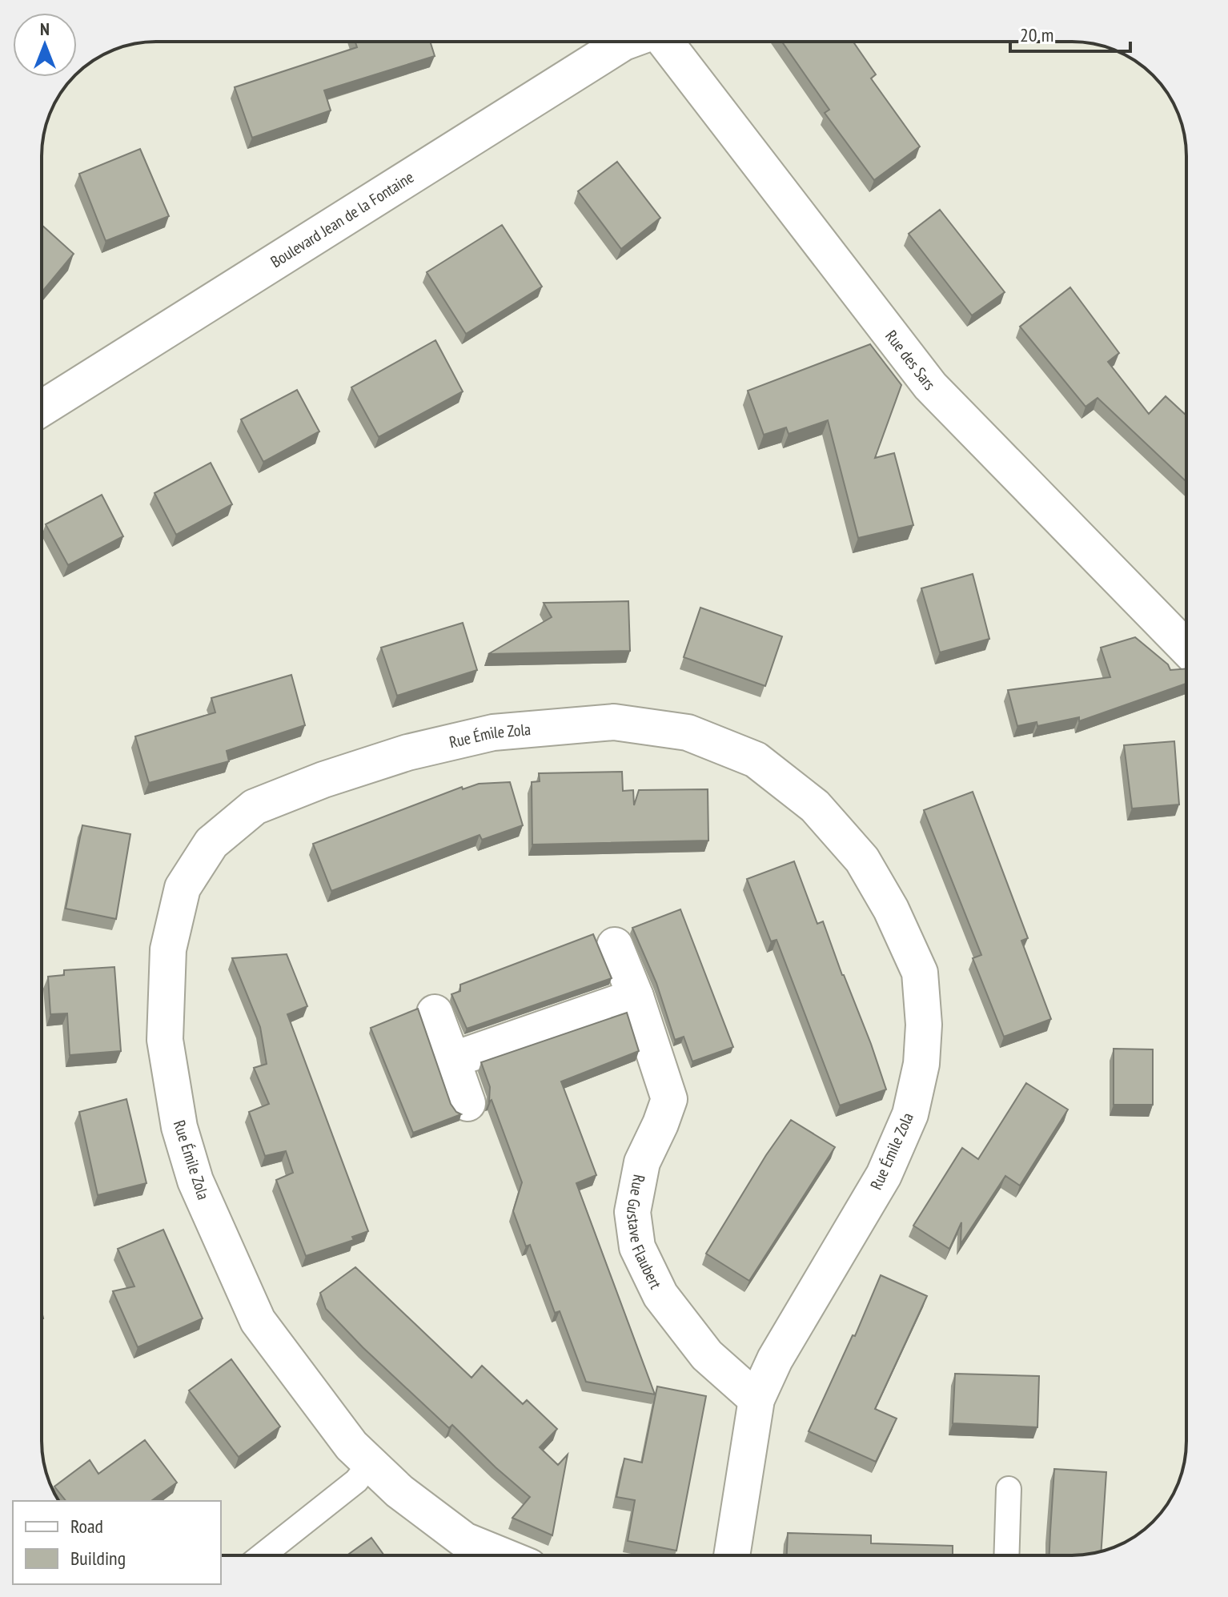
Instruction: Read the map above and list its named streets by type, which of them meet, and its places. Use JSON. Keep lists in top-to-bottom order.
{
  "streets": {
    "street": [
      "Boulevard Jean de la Fontaine",
      "Rue des Sars",
      "Rue Émile Zola",
      "Rue Gustave Flaubert"
    ]
  },
  "crossings": [
    ["Rue Émile Zola", "Rue Gustave Flaubert"]
  ],
  "legend": ["Road", "Building"],
  "scale_bar": "20 m",
  "north": "top"
}
